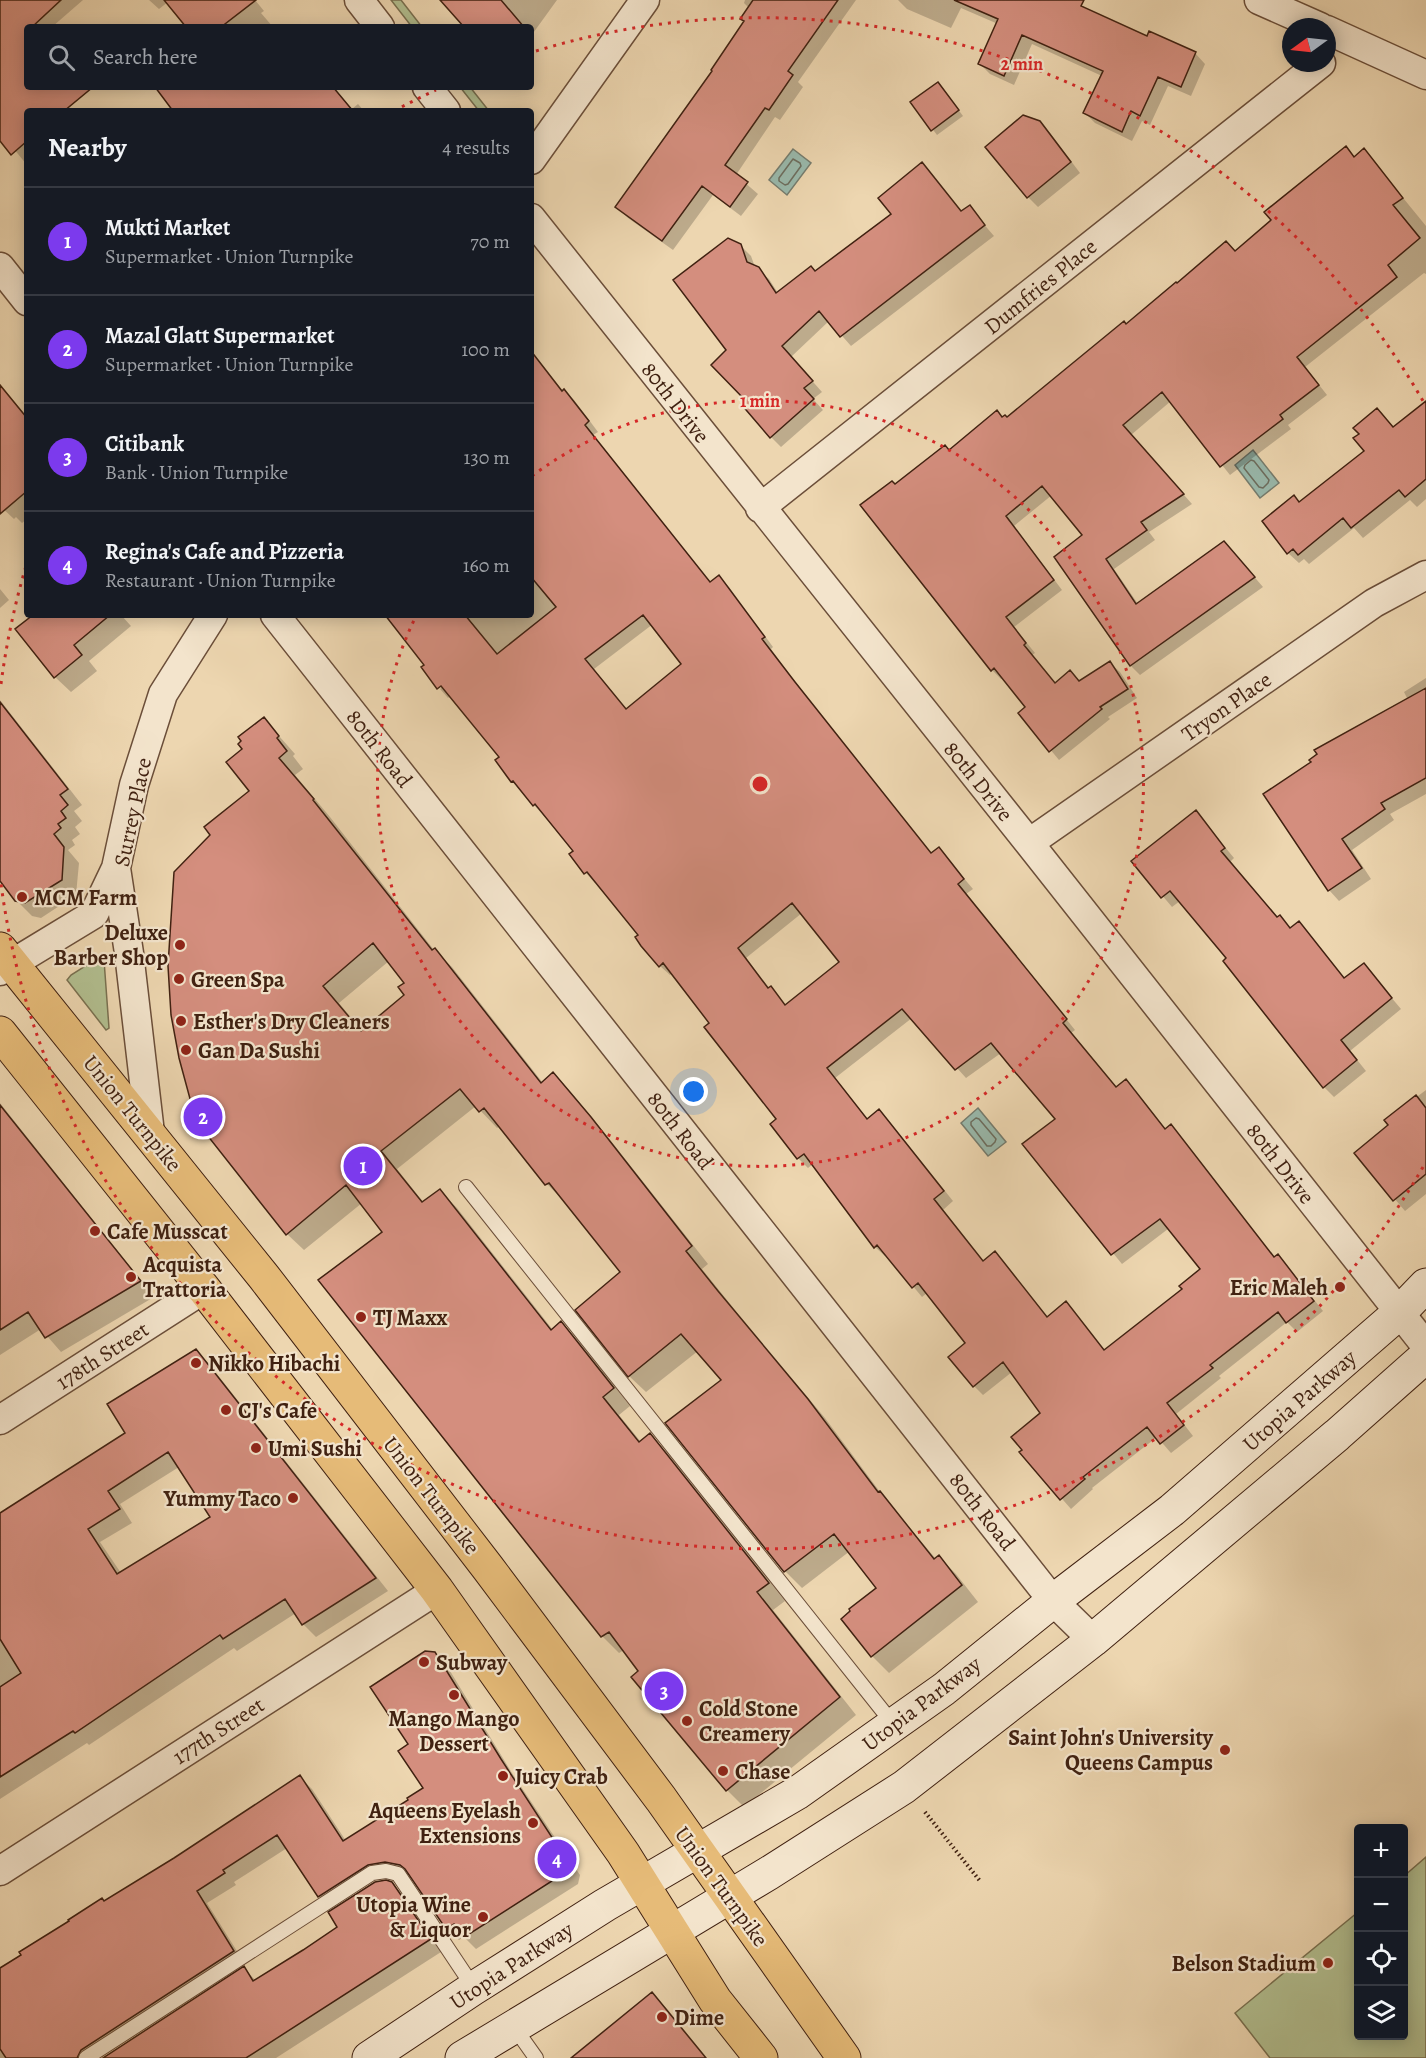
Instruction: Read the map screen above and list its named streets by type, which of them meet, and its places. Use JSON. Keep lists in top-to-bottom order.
{
  "streets": {
    "main road": ["Union Turnpike", "Utopia Parkway"],
    "street": [
      "Dumfries Place",
      "80th Drive",
      "Tryon Place",
      "80th Road",
      "Surrey Place",
      "178th Street",
      "177th Street"
    ]
  },
  "crossings": [
    ["Dumfries Place", "80th Drive"],
    ["80th Drive", "Tryon Place"],
    ["80th Drive", "Utopia Parkway"],
    ["80th Road", "Utopia Parkway"],
    ["Surrey Place", "Union Turnpike"],
    ["Union Turnpike", "Utopia Parkway"]
  ],
  "places": [
    "MCM Farm",
    "Deluxe Barber Shop",
    "Green Spa",
    "Esther's Dry Cleaners",
    "Gan Da Sushi",
    "Cafe Musscat",
    "Acquista Trattoria",
    "Eric Maleh",
    "TJ Maxx",
    "Nikko Hibachi",
    "CJ's Cafe",
    "Umi Sushi",
    "Yummy Taco",
    "Subway",
    "Mango Mango Dessert",
    "Cold Stone Creamery",
    "Saint John's University Queens Campus",
    "Chase",
    "Juicy Crab",
    "Aqueens Eyelash Extensions",
    "Utopia Wine & Liquor",
    "Belson Stadium",
    "Dime"
  ],
  "north": "left",
  "page": {
    "search": "Search here",
    "heading": ["Nearby", "4 results"],
    "list": [
      {
        "mark": "1",
        "name": "Mukti Market",
        "note": "Supermarket · Union Turnpike",
        "value": "70 m"
      },
      {
        "mark": "2",
        "name": "Mazal Glatt Supermarket",
        "note": "Supermarket · Union Turnpike",
        "value": "100 m"
      },
      {
        "mark": "3",
        "name": "Citibank",
        "note": "Bank · Union Turnpike",
        "value": "130 m"
      },
      {
        "mark": "4",
        "name": "Regina's Cafe and Pizzeria",
        "note": "Restaurant · Union Turnpike",
        "value": "160 m"
      }
    ],
    "pins": [
      "2",
      "1",
      "3",
      "4"
    ],
    "map_buttons": ["+", "−"]
  },
  "rings": ["2 min", "1 min"]
}
